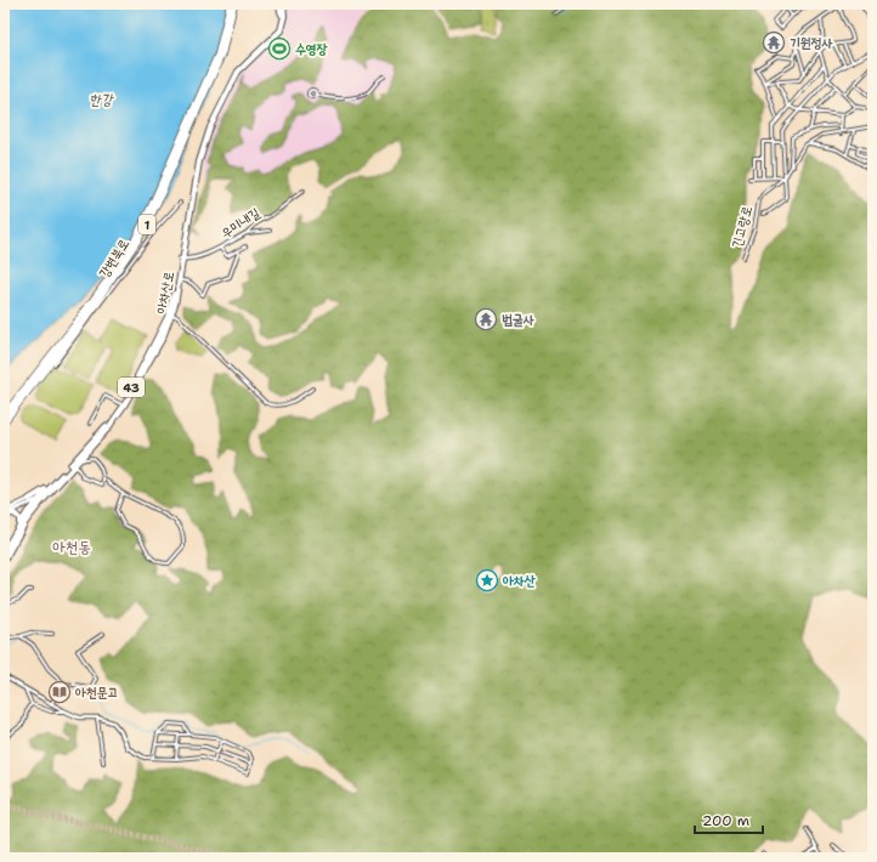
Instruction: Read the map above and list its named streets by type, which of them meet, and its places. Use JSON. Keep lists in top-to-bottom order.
{
  "streets": {
    "highway": ["1", "강변북로"],
    "main road": ["아차산로", "43"],
    "street": ["우미내길", "긴고랑로"]
  },
  "crossings": [
    ["우미내길", "아차산로"]
  ],
  "districts": ["아천동"],
  "water": ["한강"],
  "places": {
    "temple": ["기원정사", "법굴사"],
    "sports": ["수영장"],
    "place": ["아차산"],
    "library": ["아천문고"]
  },
  "scale_bar": "200 m"
}
